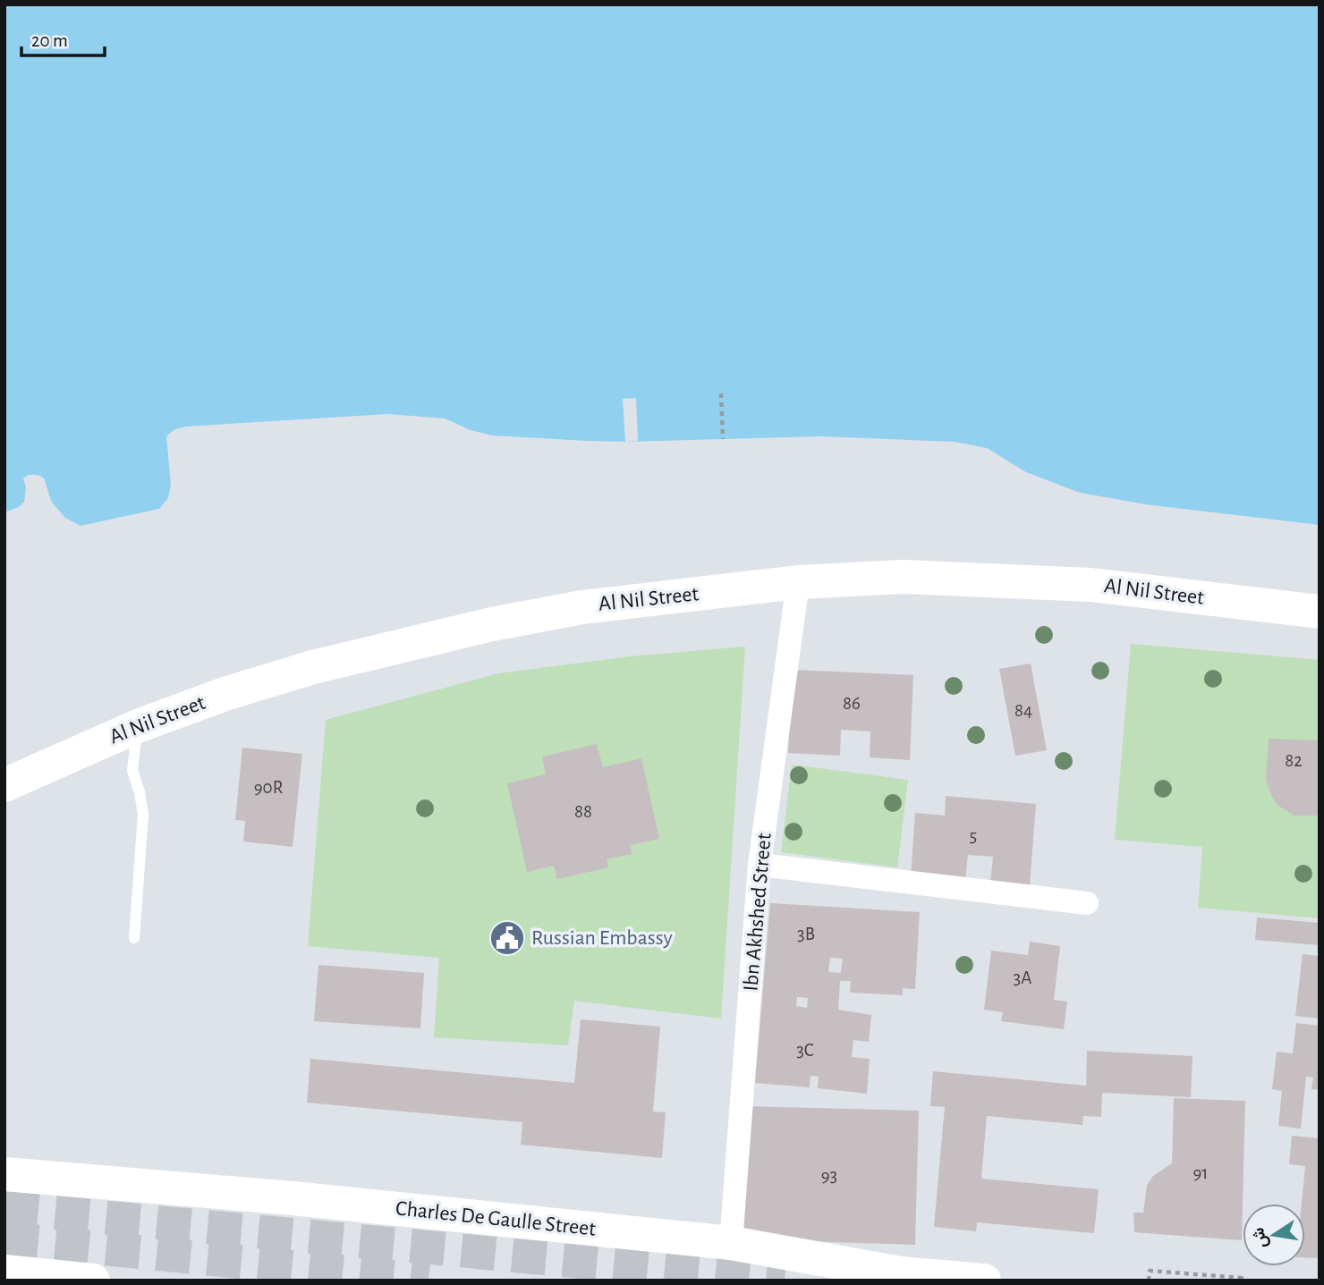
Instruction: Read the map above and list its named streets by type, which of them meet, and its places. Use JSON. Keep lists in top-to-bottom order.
{
  "streets": {
    "main road": ["Al Nil Street", "Charles De Gaulle Street"],
    "street": ["Ibn Akhshed Street"]
  },
  "crossings": [
    ["Al Nil Street", "Ibn Akhshed Street"],
    ["Ibn Akhshed Street", "Charles De Gaulle Street"]
  ],
  "places": {
    "public building": ["Russian Embassy"]
  },
  "house_numbers": [
    "86",
    "84",
    "82",
    "90R",
    "88",
    "5",
    "3B",
    "3A",
    "3C",
    "91",
    "93"
  ],
  "scale_bar": "20 m",
  "north": "left"
}
